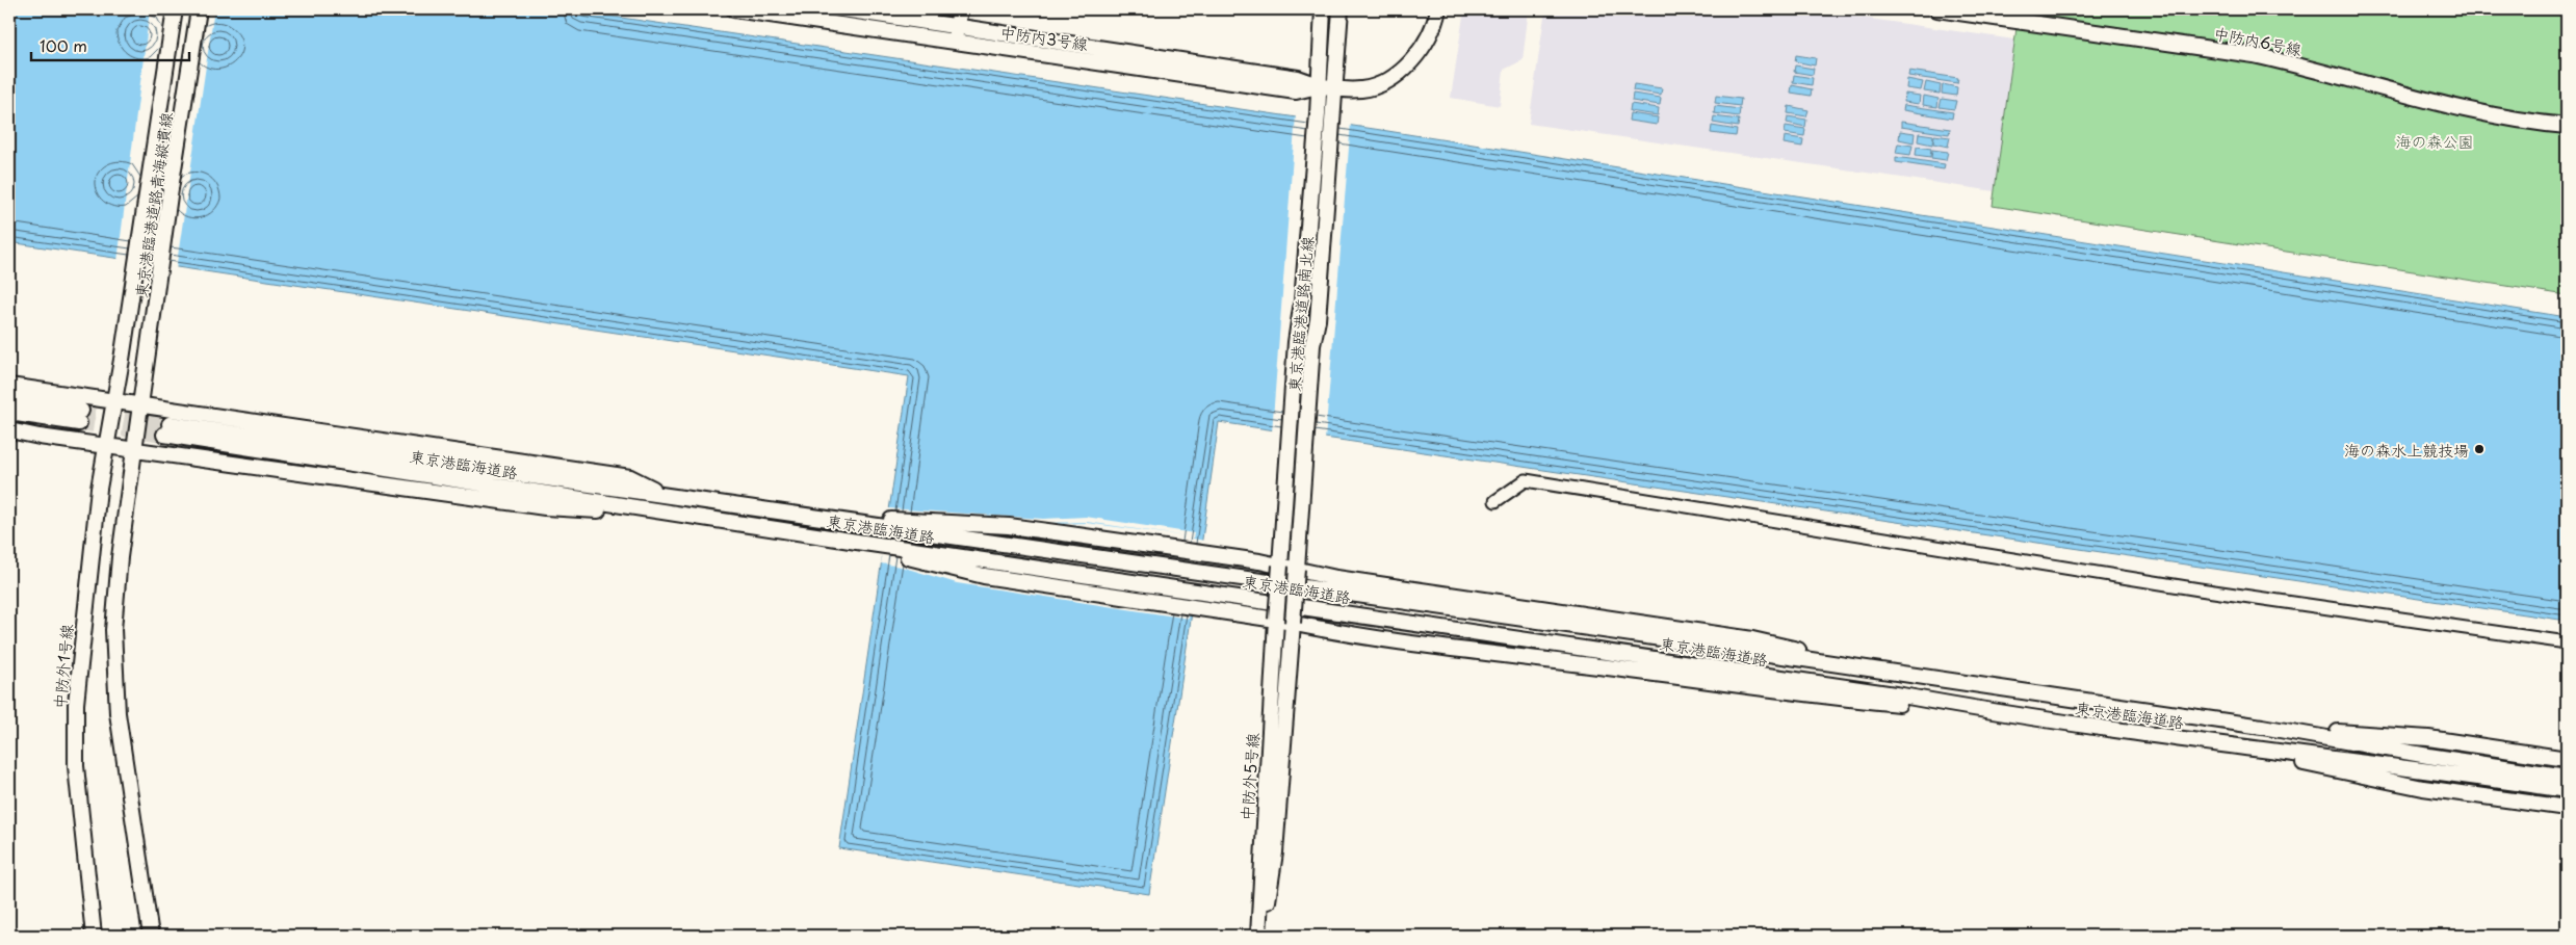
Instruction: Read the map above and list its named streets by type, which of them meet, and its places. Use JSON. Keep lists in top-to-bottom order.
{
  "streets": {
    "street": [
      "中防内3号線",
      "中防内6号線",
      "東京港臨港道路青海縦貫線",
      "東京港臨港道路南北線",
      "東京港臨海道路",
      "中防外1号線",
      "中防外5号線"
    ]
  },
  "crossings": [
    ["中防内3号線", "東京港臨港道路南北線"],
    ["東京港臨港道路青海縦貫線", "中防外1号線"],
    ["東京港臨港道路南北線", "中防外5号線"]
  ],
  "parks": ["海の森公園"],
  "places": ["海の森水上競技場"],
  "scale_bar": "100 m"
}
